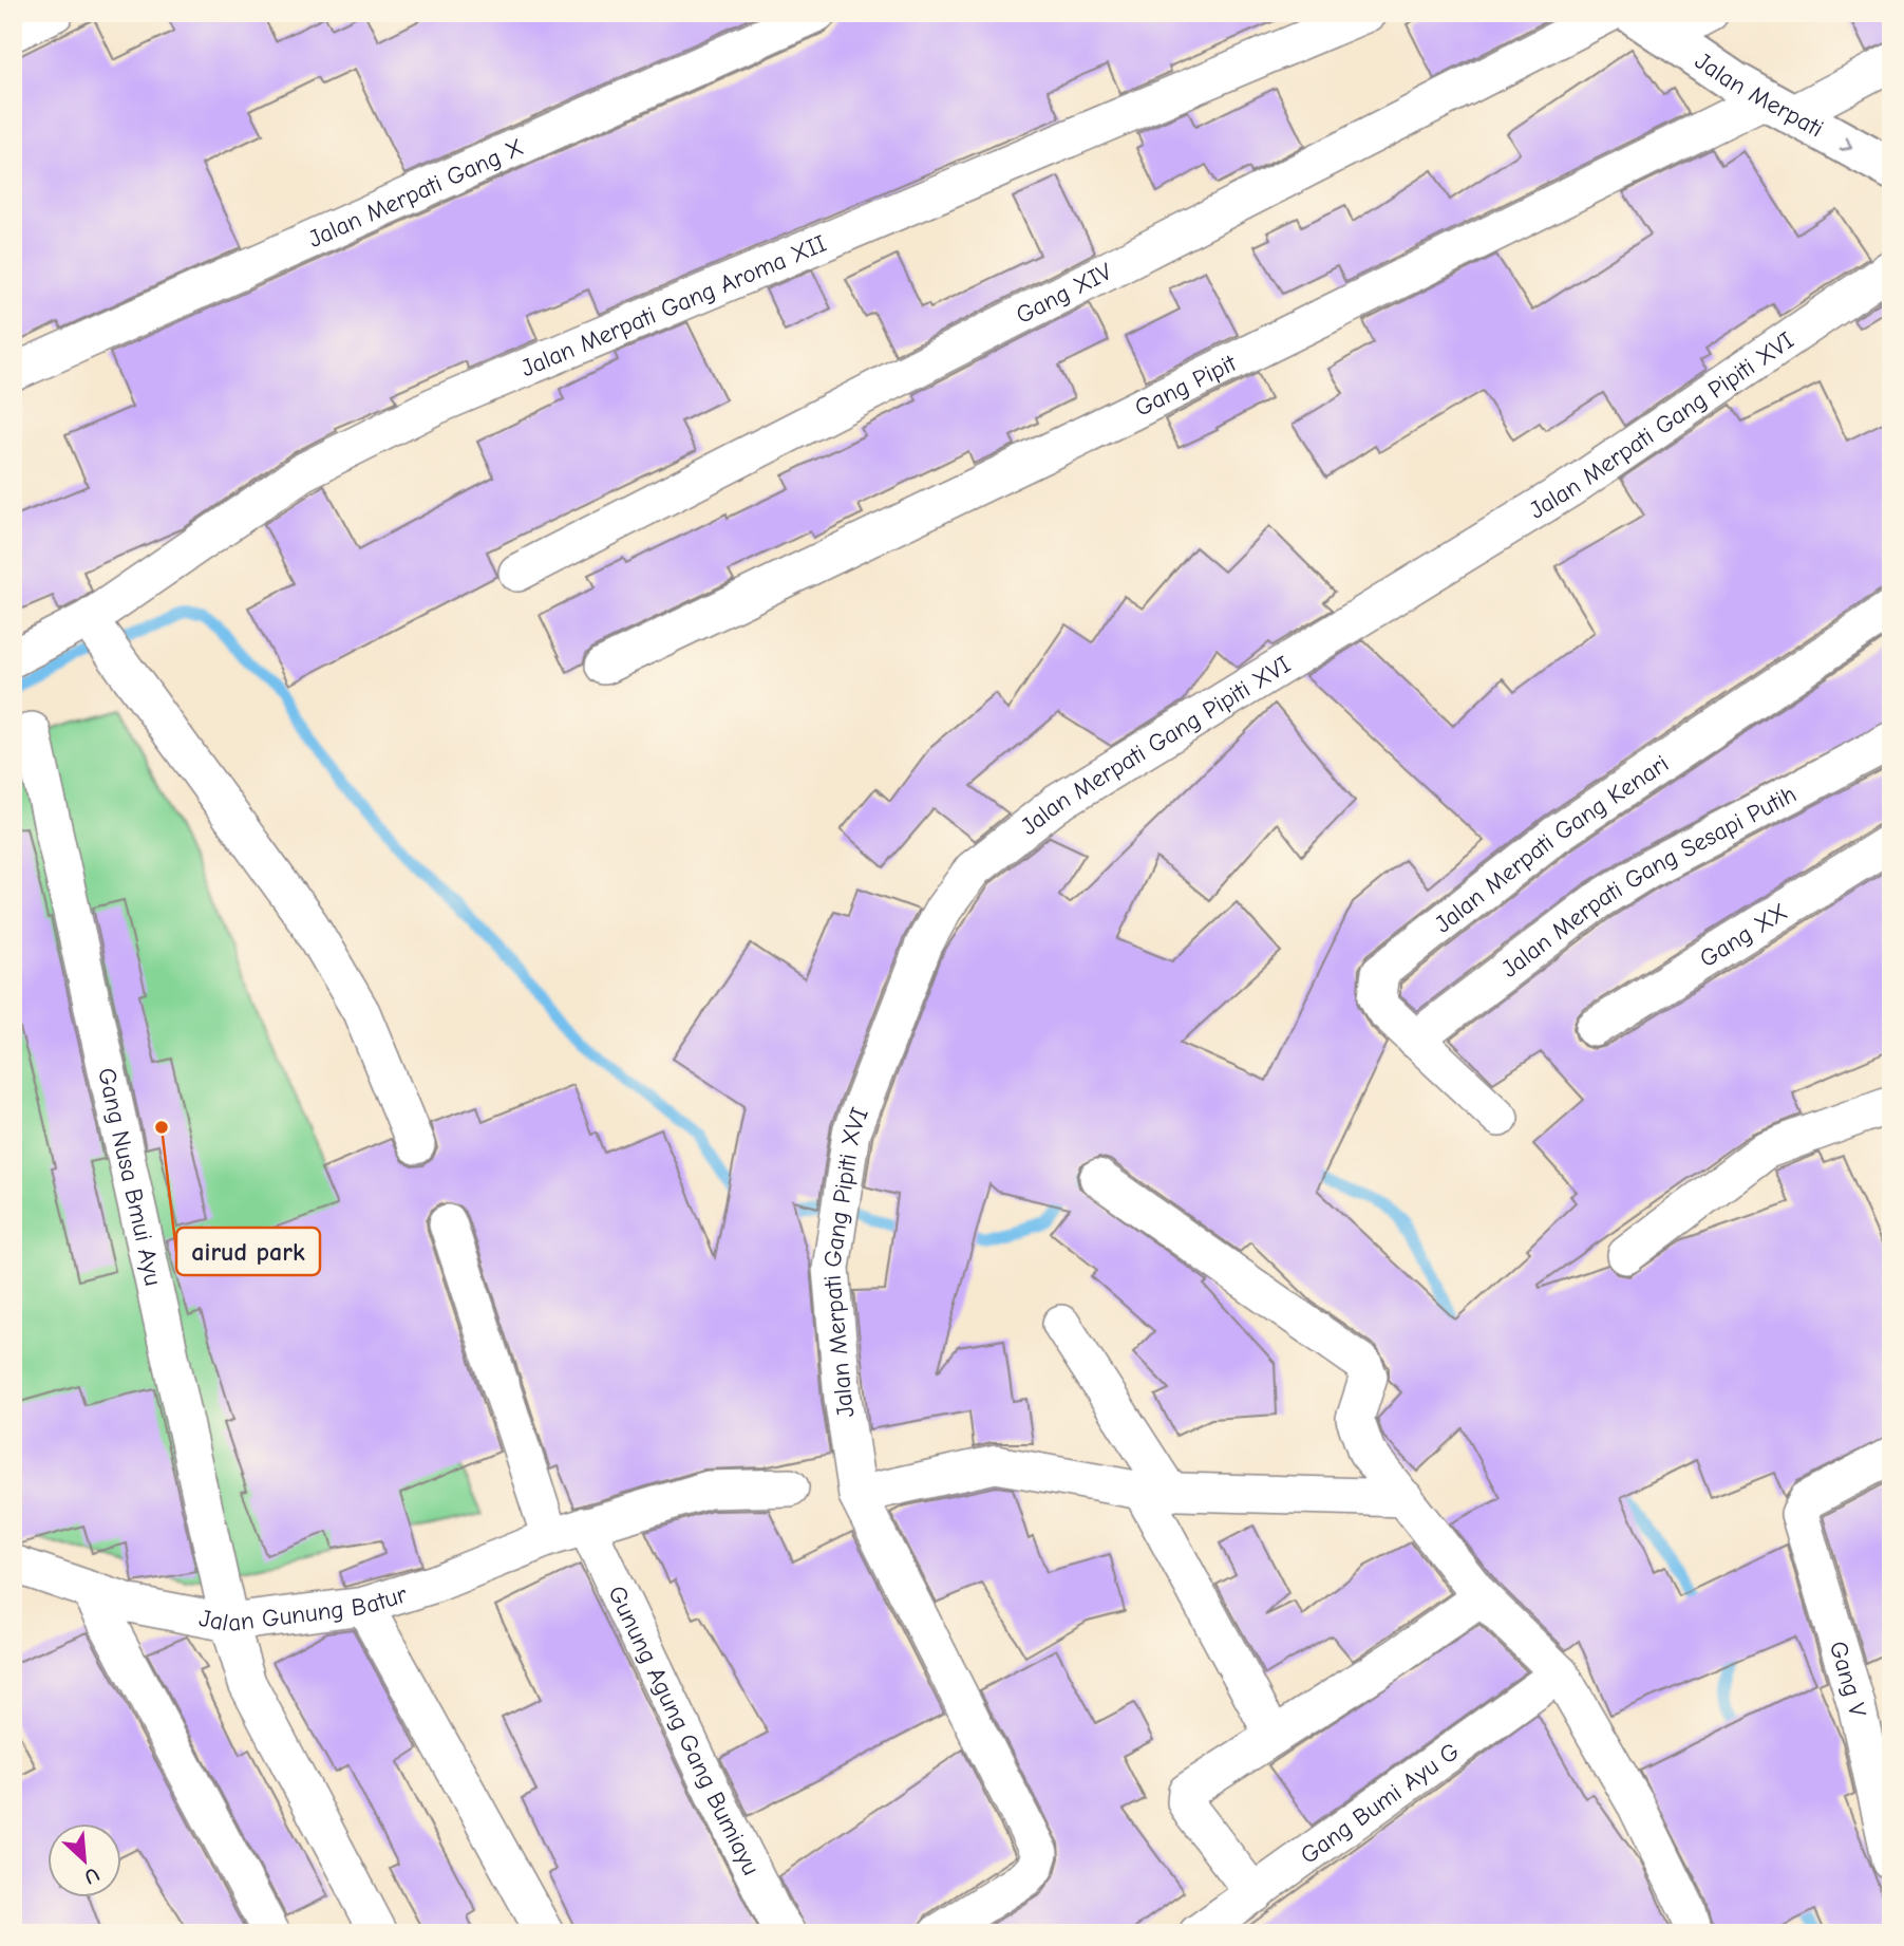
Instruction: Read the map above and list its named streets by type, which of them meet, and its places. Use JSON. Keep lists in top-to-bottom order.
{
  "streets": {
    "street": [
      "Jalan Merpati",
      "Jalan Merpati Gang X",
      "Gang XIV",
      "Jalan Merpati Gang Aroma XII",
      "Gang Pipit",
      "Jalan Merpati Gang Pipiti XVI",
      "Jalan Merpati Gang Kenari",
      "Jalan Merpati Gang Sesapi Putih",
      "Gang XX",
      "Gang Nusa Bmui Ayu",
      "Jalan Gunung Batur",
      "Gang V",
      "Gunung Agung Gang Bumiayu",
      "Gang Bumi Ayu G"
    ]
  },
  "crossings": [
    ["Jalan Merpati", "Gang Pipit"],
    ["Jalan Merpati Gang Kenari", "Jalan Merpati Gang Sesapi Putih"],
    ["Gang Nusa Bmui Ayu", "Jalan Gunung Batur"],
    ["Jalan Gunung Batur", "Gunung Agung Gang Bumiayu"]
  ],
  "one_way": ["Jalan Merpati"],
  "places": ["airud park"],
  "north": "bottom right"
}
